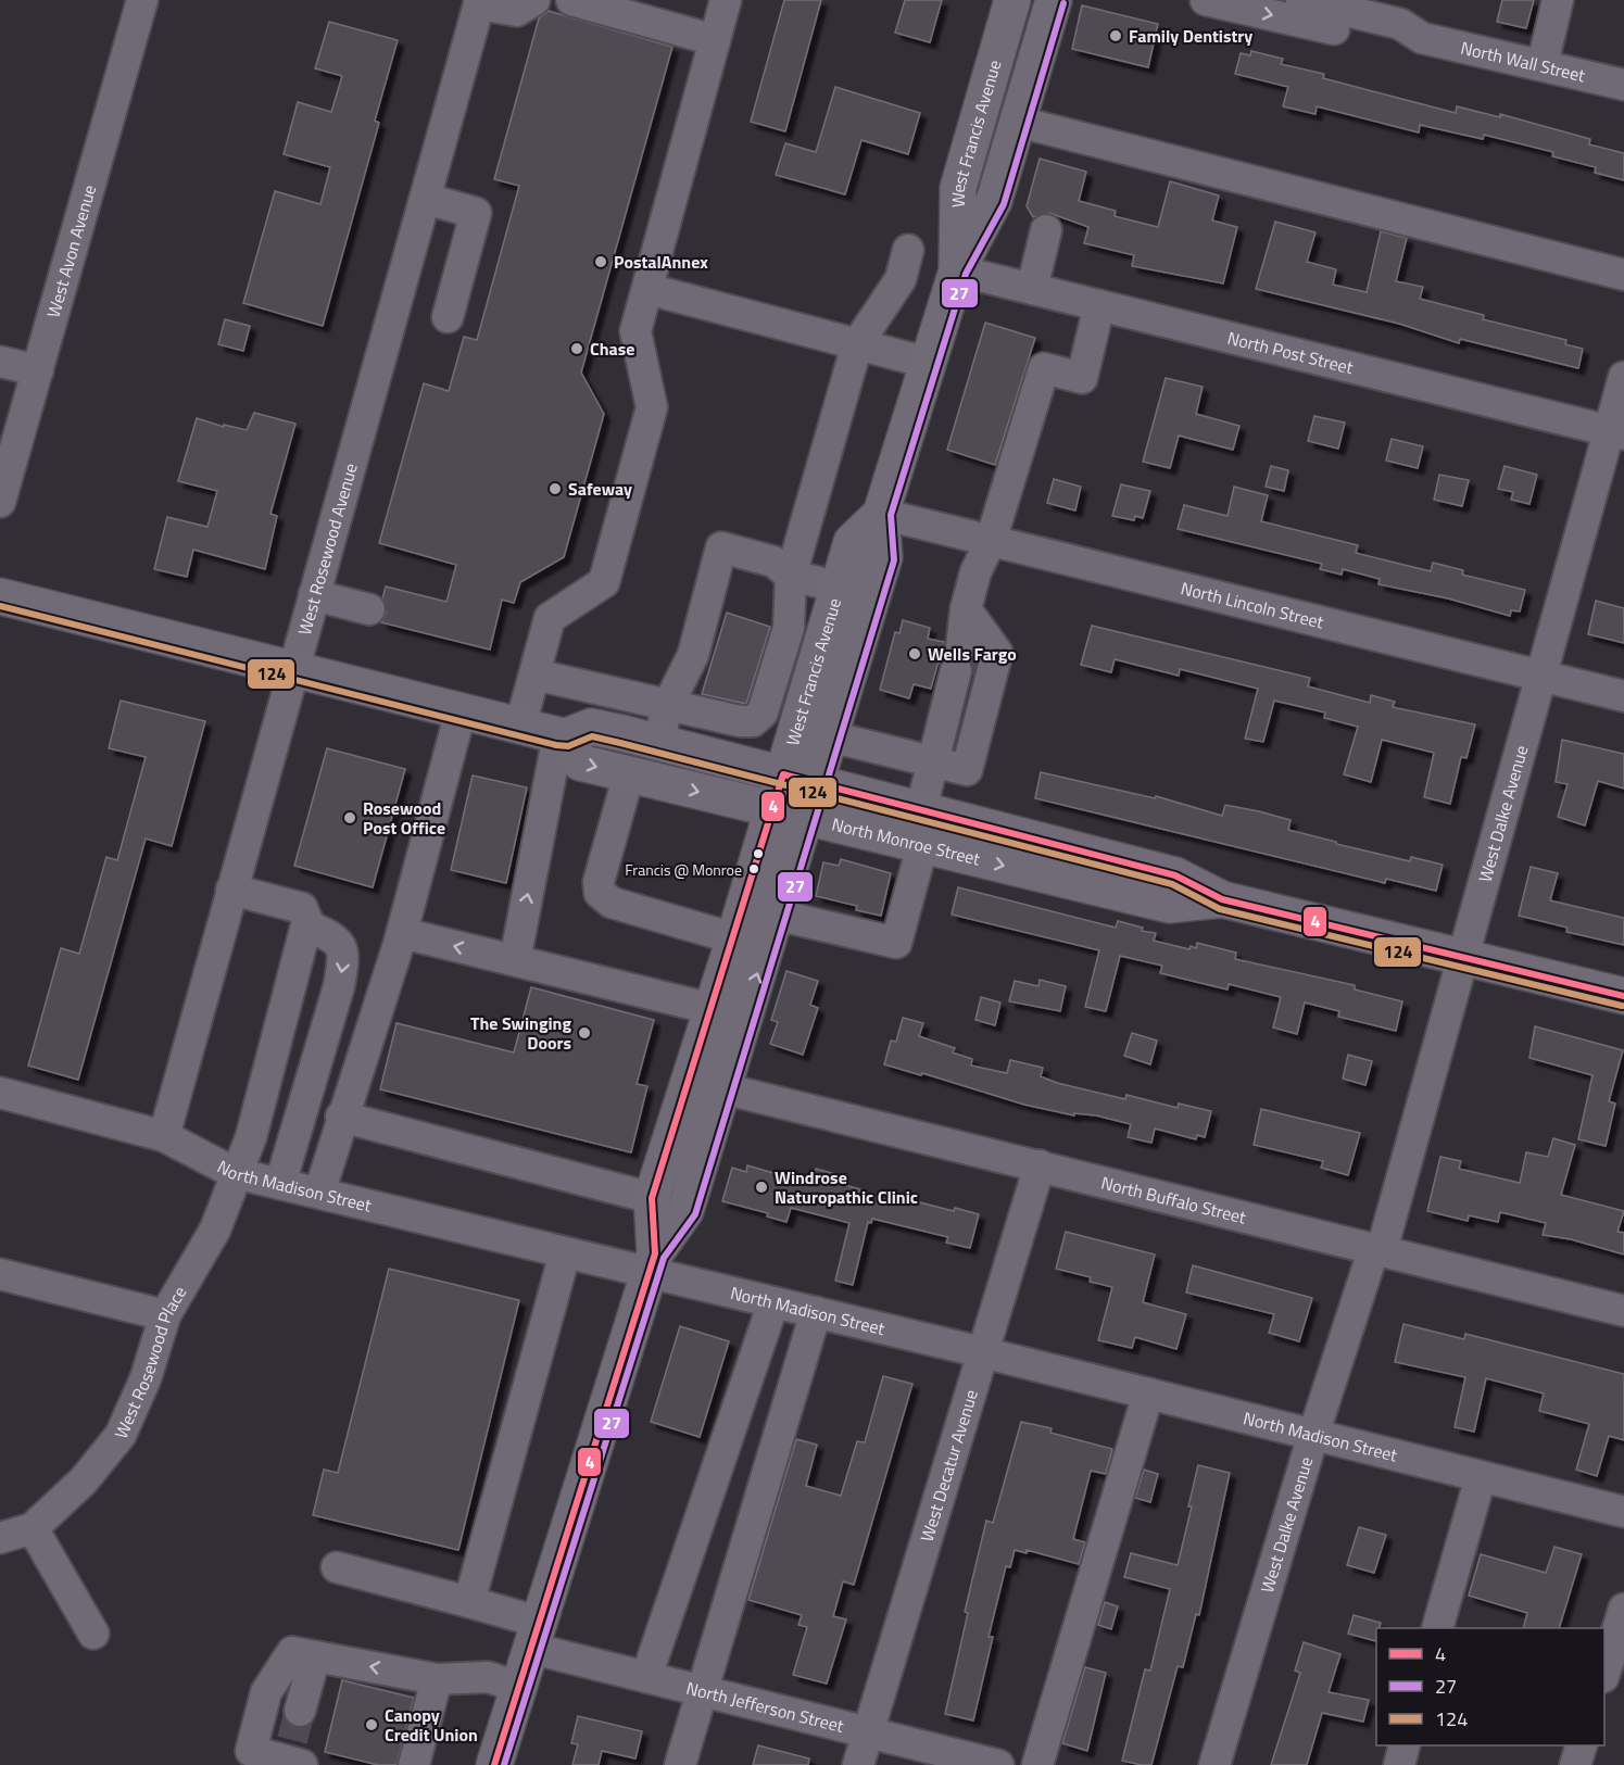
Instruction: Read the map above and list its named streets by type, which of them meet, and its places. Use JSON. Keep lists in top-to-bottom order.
{
  "streets": {
    "main road": ["West Francis Avenue", "North Monroe Street"],
    "street": [
      "North Wall Street",
      "West Avon Avenue",
      "North Post Street",
      "West Rosewood Avenue",
      "North Lincoln Street",
      "West Dalke Avenue",
      "North Madison Street",
      "North Buffalo Street",
      "West Rosewood Place",
      "West Decatur Avenue",
      "North Jefferson Street"
    ]
  },
  "crossings": [
    ["West Francis Avenue", "North Post Street"],
    ["West Francis Avenue", "North Lincoln Street"],
    ["West Francis Avenue", "North Monroe Street"],
    ["West Francis Avenue", "North Madison Street"],
    ["West Francis Avenue", "North Buffalo Street"],
    ["West Francis Avenue", "North Jefferson Street"],
    ["North Post Street", "West Dalke Avenue"],
    ["West Rosewood Avenue", "North Monroe Street"],
    ["West Rosewood Avenue", "North Madison Street"],
    ["North Lincoln Street", "West Dalke Avenue"],
    ["West Dalke Avenue", "North Monroe Street"],
    ["West Dalke Avenue", "North Madison Street"],
    ["West Dalke Avenue", "North Buffalo Street"],
    ["North Madison Street", "West Rosewood Place"],
    ["North Madison Street", "West Decatur Avenue"],
    ["North Buffalo Street", "West Decatur Avenue"],
    ["West Decatur Avenue", "North Jefferson Street"]
  ],
  "places": [
    "Family Dentistry",
    "PostalAnnex",
    "Chase",
    "Safeway",
    "Wells Fargo",
    "Rosewood Post Office",
    "Francis @ Monroe",
    "The Swinging Doors",
    "Windrose Naturopathic Clinic",
    "Canopy Credit Union"
  ],
  "lines": ["transit line 27", "transit line 124", "transit line 4"],
  "legend": ["4", "27", "124"]
}
